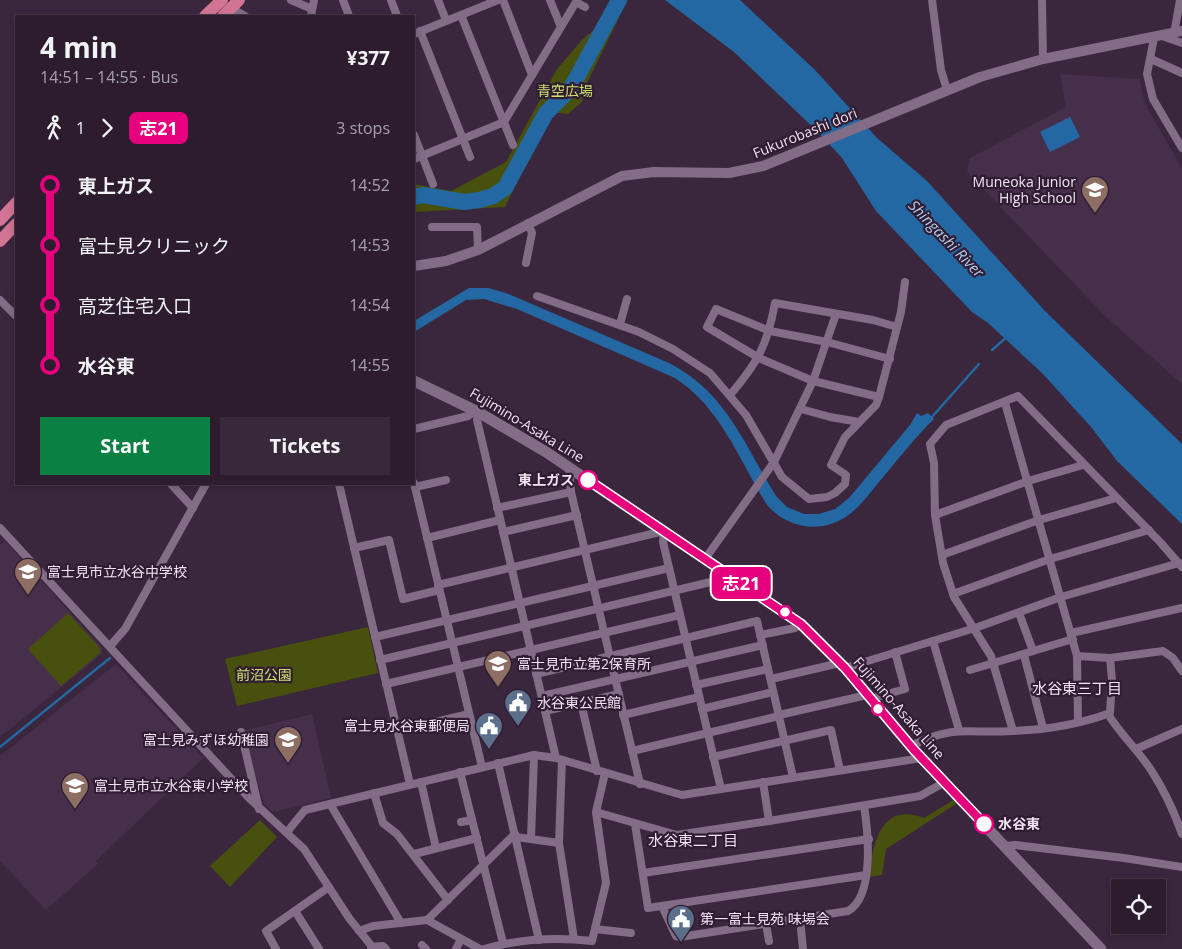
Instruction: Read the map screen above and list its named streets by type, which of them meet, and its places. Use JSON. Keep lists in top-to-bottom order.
{
  "streets": {
    "main road": ["Fujimino-Asaka Line"],
    "street": ["Fukurobashi dori"]
  },
  "districts": ["水谷東三丁目", "水谷東二丁目"],
  "water": ["Shingashi River"],
  "parks": ["青空広場", "前沼公園"],
  "places": {
    "school or university": [
      "Muneoka Junior High School",
      "富士見市立水谷中学校",
      "富士見市立第2保育所",
      "富士見みずほ幼稚園",
      "富士見市立水谷東小学校"
    ],
    "other": ["東上ガス", "水谷東"],
    "public building": ["水谷東公民館", "富士見水谷東郵便局", "第一富士見苑 味場会"]
  },
  "lines": ["bus line 志21"],
  "page": {
    "on_map": "志21",
    "heading": ["4 min", "14:51 – 14:55 · Bus", "¥377"],
    "legs": ["1", "志21", "3 stops"],
    "list": [
      {
        "name": "東上ガス",
        "value": "14:52"
      },
      {
        "name": "富士見クリニック",
        "value": "14:53"
      },
      {
        "name": "高芝住宅入口",
        "value": "14:54"
      },
      {
        "name": "水谷東",
        "value": "14:55"
      }
    ],
    "buttons": ["Start", "Tickets"]
  }
}
